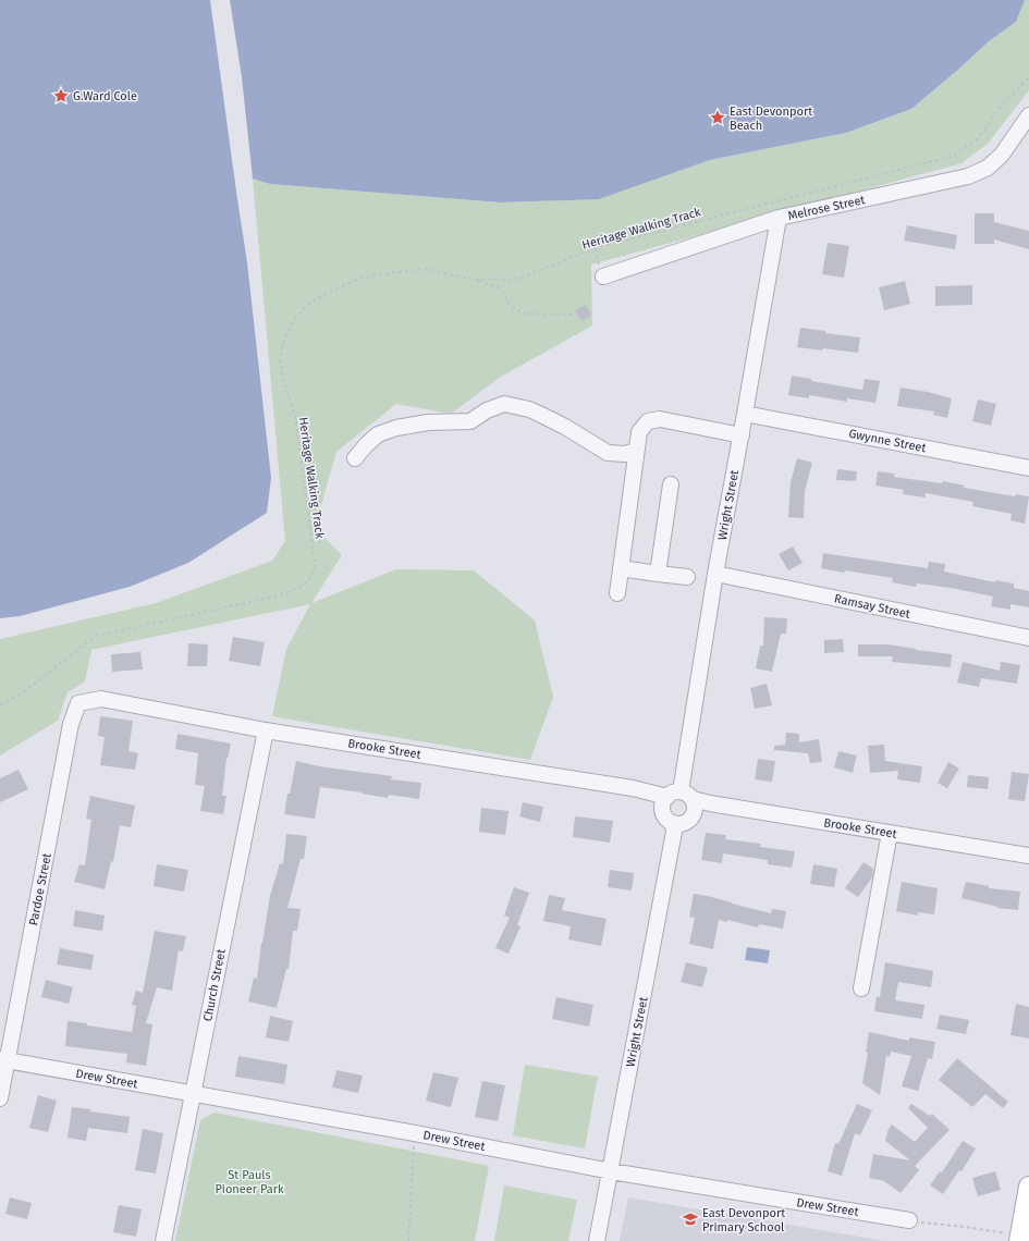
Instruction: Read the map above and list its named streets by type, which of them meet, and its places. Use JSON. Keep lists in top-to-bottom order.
{
  "streets": {
    "street": [
      "Melrose Street",
      "Gwynne Street",
      "Wright Street",
      "Ramsay Street",
      "Brooke Street",
      "Pardoe Street",
      "Church Street",
      "Drew Street"
    ],
    "path": ["Heritage Walking Track"]
  },
  "crossings": [
    ["Melrose Street", "Wright Street"],
    ["Gwynne Street", "Wright Street"],
    ["Wright Street", "Ramsay Street"],
    ["Wright Street", "Brooke Street"],
    ["Wright Street", "Drew Street"],
    ["Brooke Street", "Pardoe Street"],
    ["Brooke Street", "Church Street"],
    ["Pardoe Street", "Drew Street"],
    ["Church Street", "Drew Street"]
  ],
  "parks": ["St Pauls Pioneer Park"],
  "places": {
    "place": ["G.Ward Cole", "East Devonport Beach"],
    "school or university": ["East Devonport Primary School"]
  }
}
